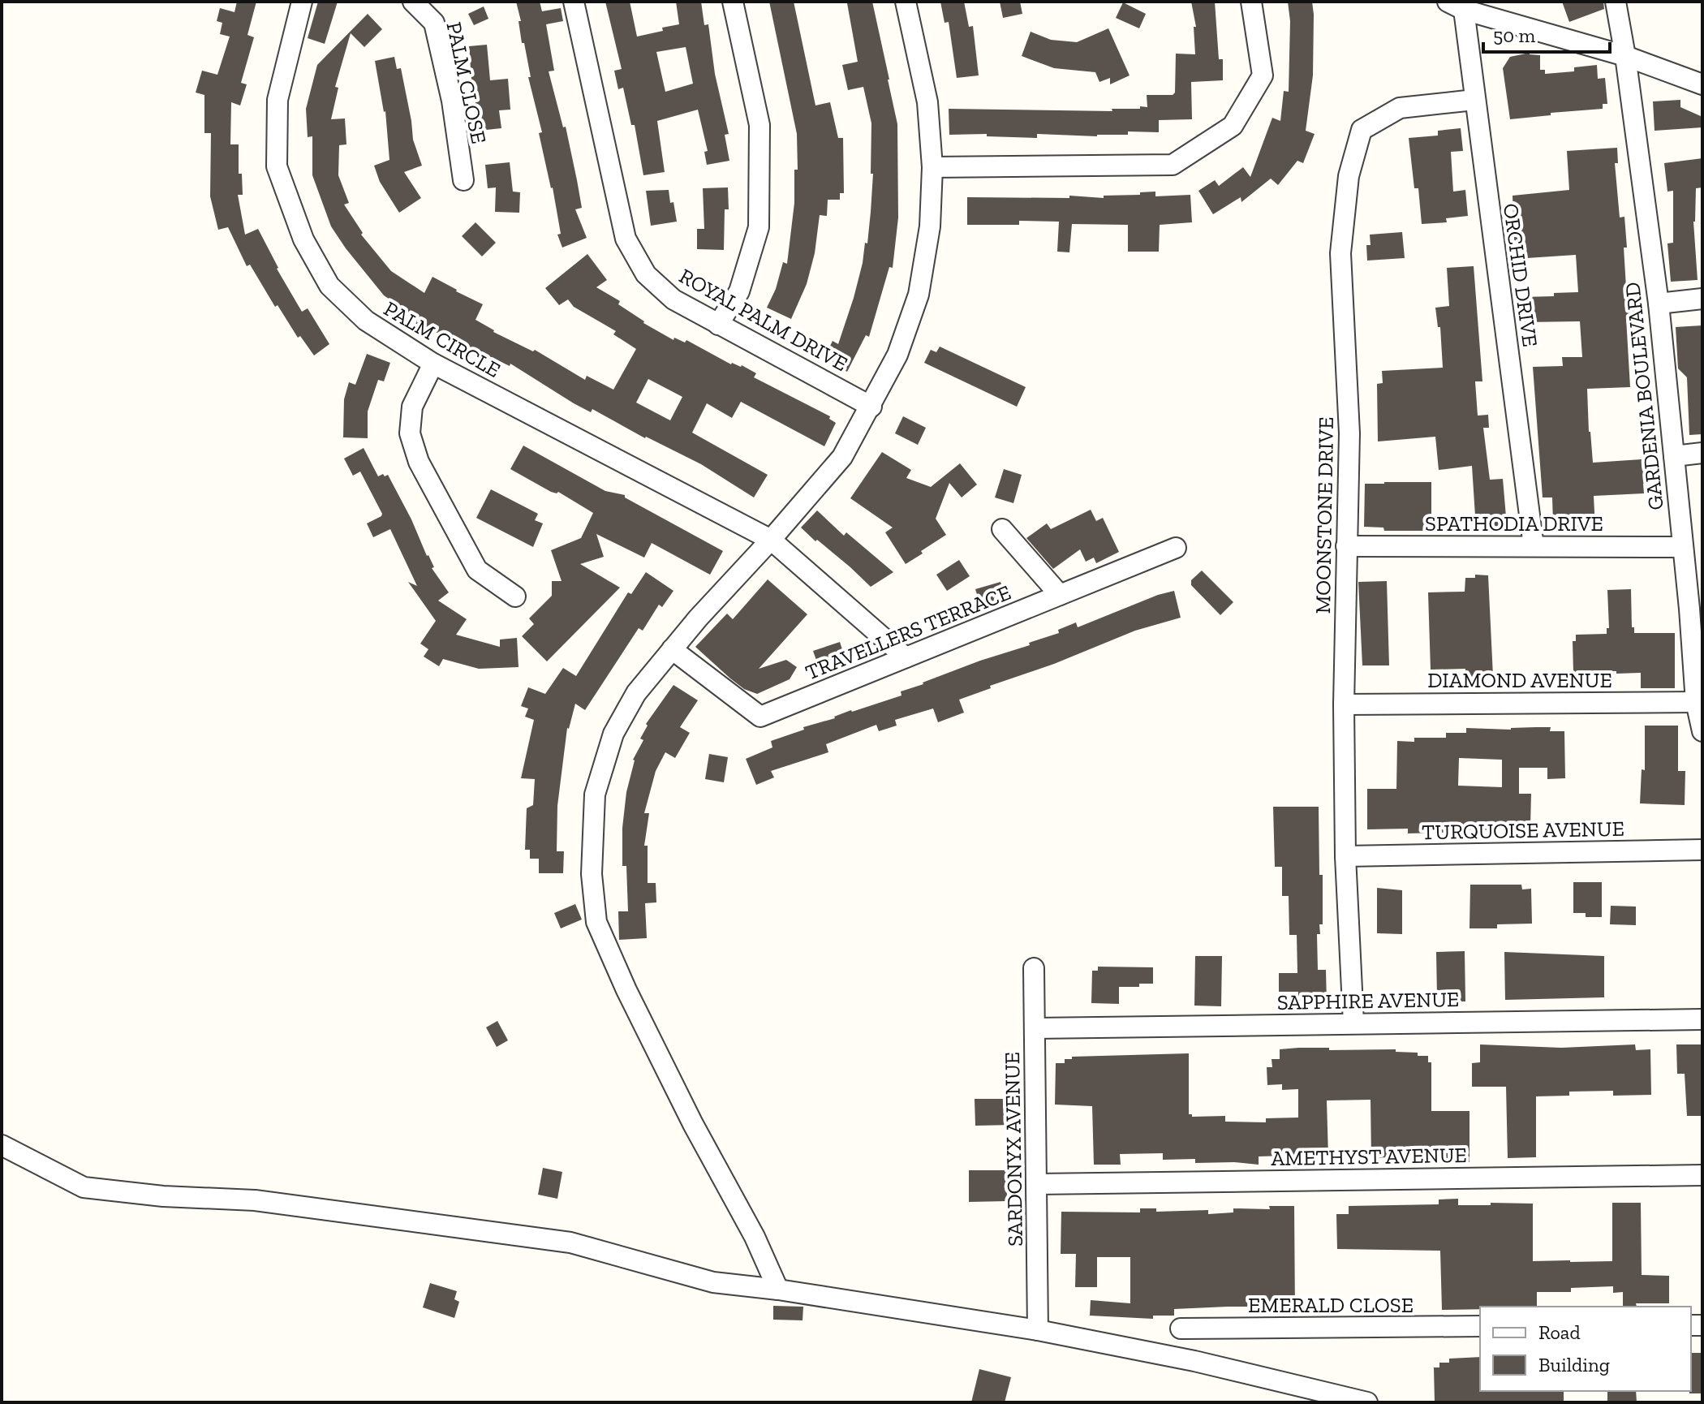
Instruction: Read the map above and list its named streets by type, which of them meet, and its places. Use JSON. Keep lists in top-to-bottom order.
{
  "streets": {
    "street": [
      "PALM CLOSE",
      "ORCHID DRIVE",
      "ROYAL PALM DRIVE",
      "PALM CIRCLE",
      "GARDENIA BOULEVARD",
      "MOONSTONE DRIVE",
      "SPATHODIA DRIVE",
      "TRAVELLERS TERRACE",
      "DIAMOND AVENUE",
      "TURQUOISE AVENUE",
      "SAPPHIRE AVENUE",
      "SARDONYX AVENUE",
      "AMETHYST AVENUE",
      "EMERALD CLOSE"
    ]
  },
  "crossings": [
    ["ORCHID DRIVE", "MOONSTONE DRIVE"],
    ["ORCHID DRIVE", "SPATHODIA DRIVE"],
    ["PALM CIRCLE", "TRAVELLERS TERRACE"],
    ["GARDENIA BOULEVARD", "SPATHODIA DRIVE"],
    ["GARDENIA BOULEVARD", "DIAMOND AVENUE"],
    ["MOONSTONE DRIVE", "SPATHODIA DRIVE"],
    ["MOONSTONE DRIVE", "DIAMOND AVENUE"],
    ["MOONSTONE DRIVE", "TURQUOISE AVENUE"],
    ["MOONSTONE DRIVE", "SAPPHIRE AVENUE"],
    ["SAPPHIRE AVENUE", "SARDONYX AVENUE"],
    ["SARDONYX AVENUE", "AMETHYST AVENUE"]
  ],
  "legend": ["Road", "Building"],
  "scale_bar": "50 m"
}
